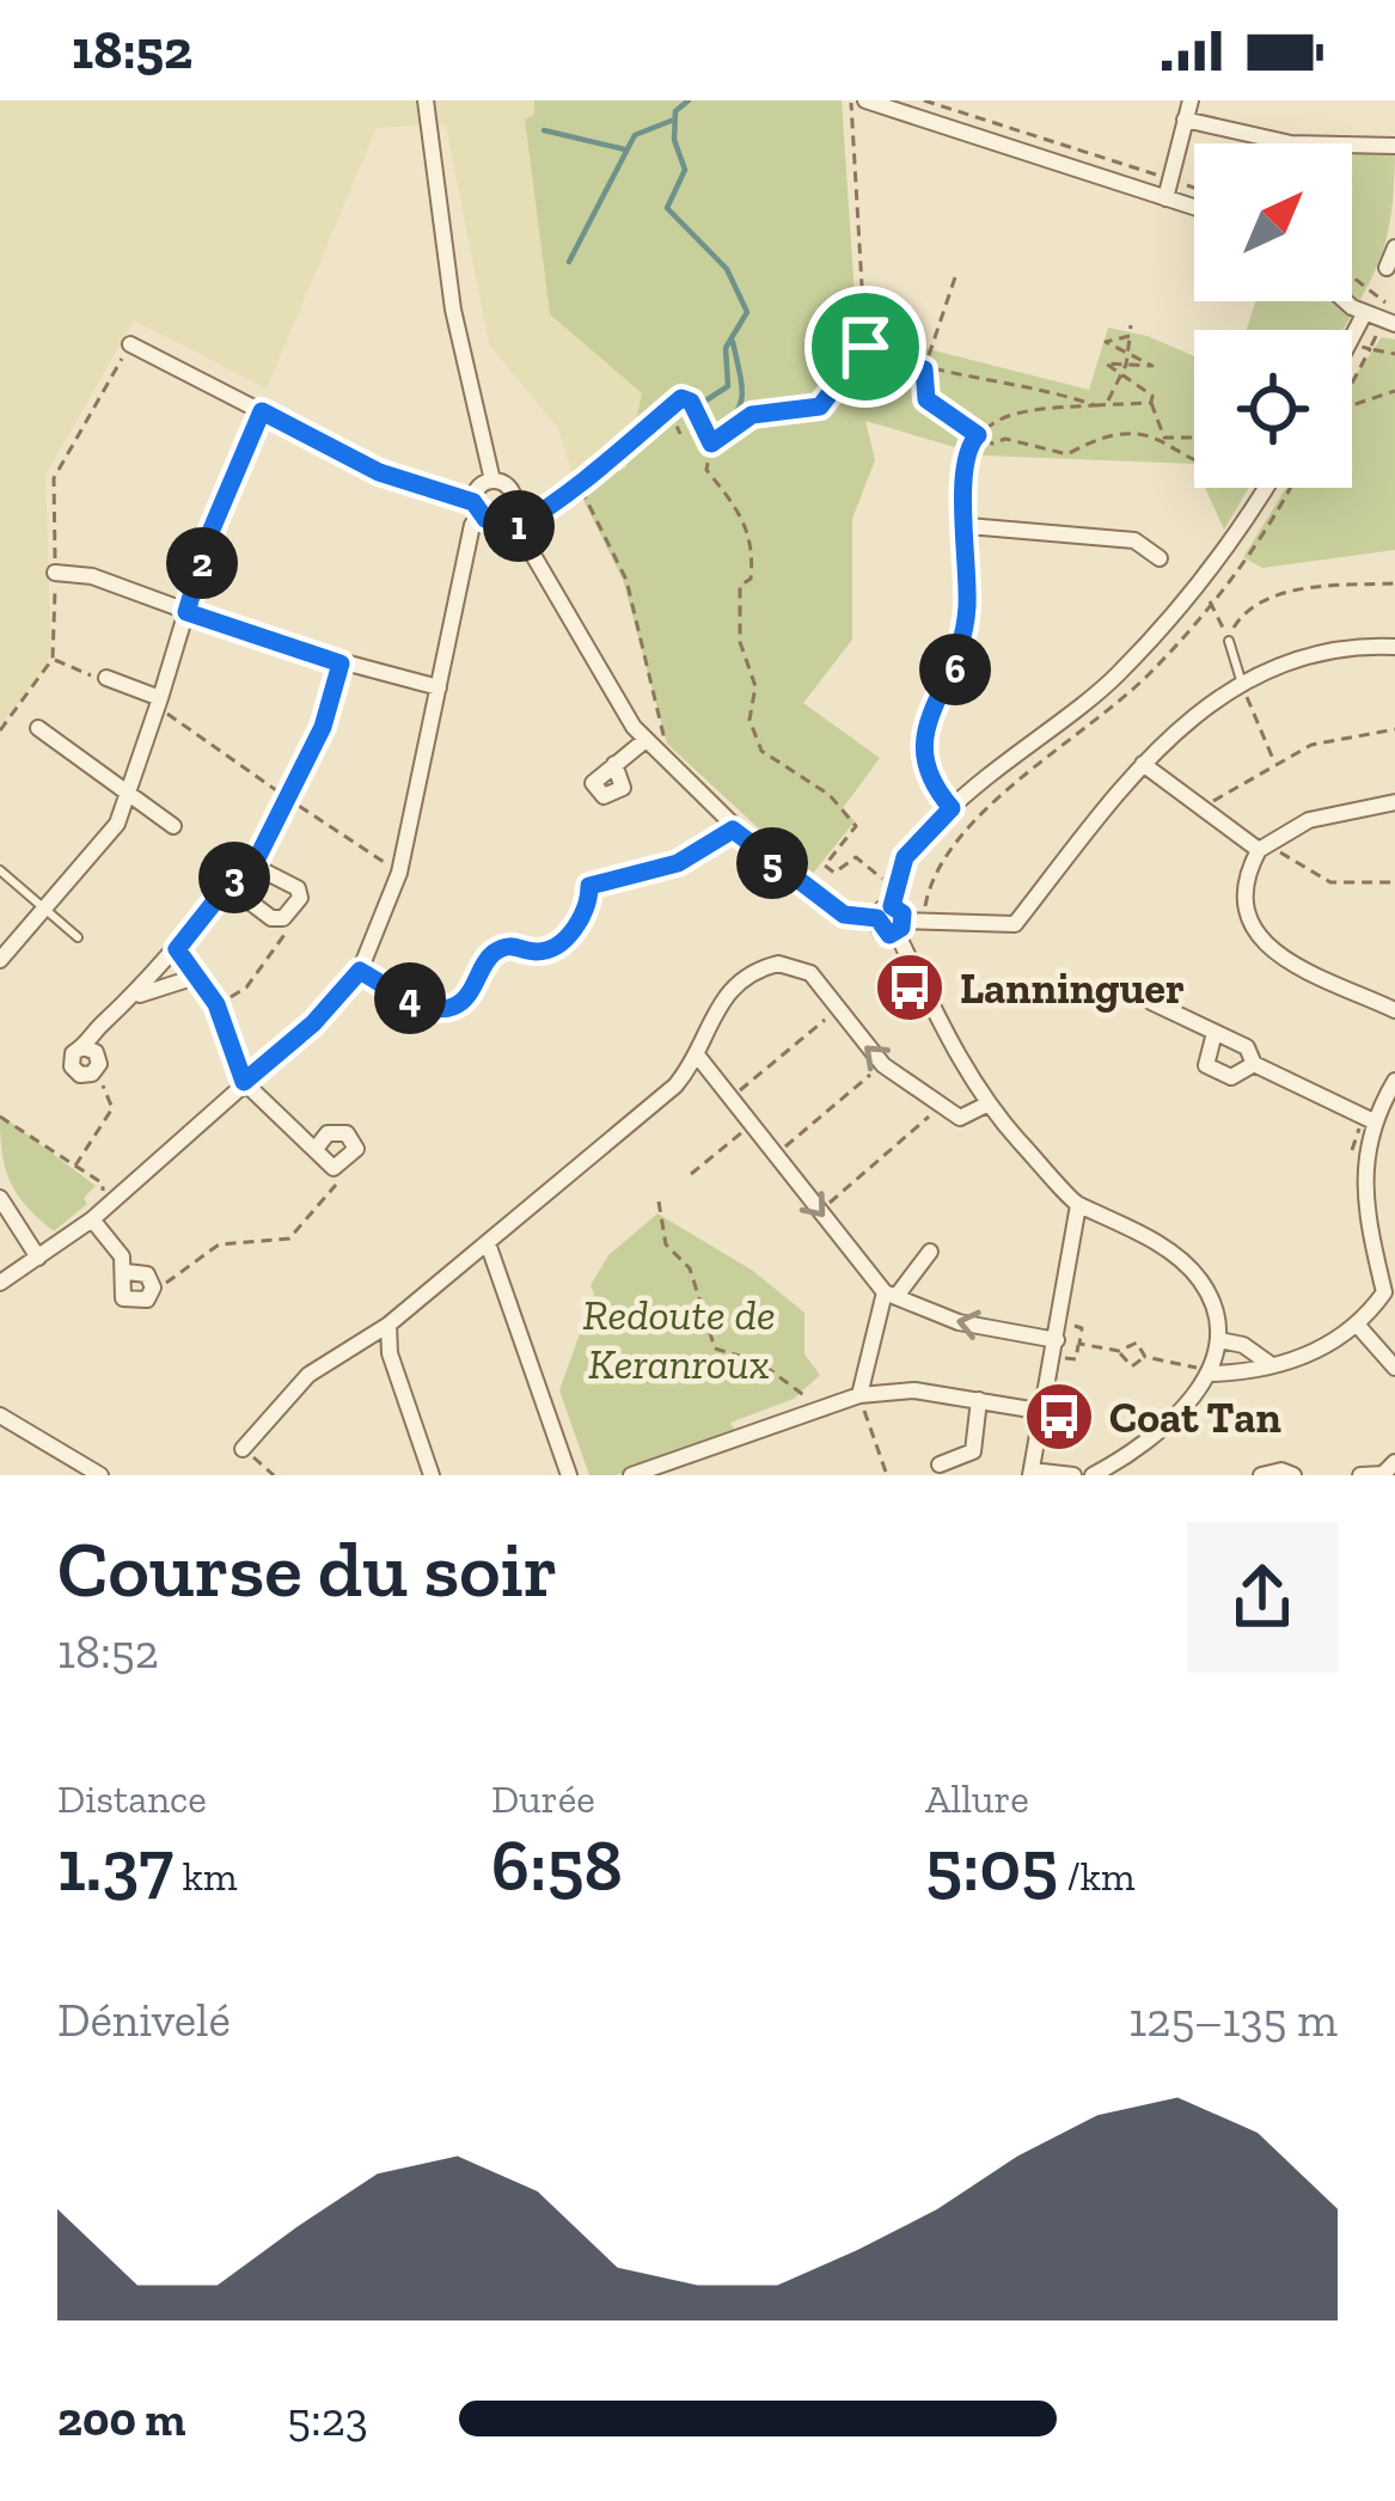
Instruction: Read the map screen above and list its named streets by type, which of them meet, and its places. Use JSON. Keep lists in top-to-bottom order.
{
  "parks": ["Redoute de Keranroux"],
  "places": {
    "bus stop": ["Lanninguer", "Coat Tan"]
  },
  "north": "top right",
  "page": {
    "status": "18:52",
    "pins": [
      "1",
      "2",
      "6",
      "5",
      "3",
      "4"
    ],
    "heading": ["Course du soir", "18:52"],
    "stats": [
      ["Distance", "1.37 km"],
      ["Durée", "6:58"],
      ["Allure", "5:05 /km"]
    ],
    "chart": ["Dénivelé", "125–135 m"],
    "list": [
      {
        "name": "200 m",
        "note": "5:23"
      }
    ]
  }
}
